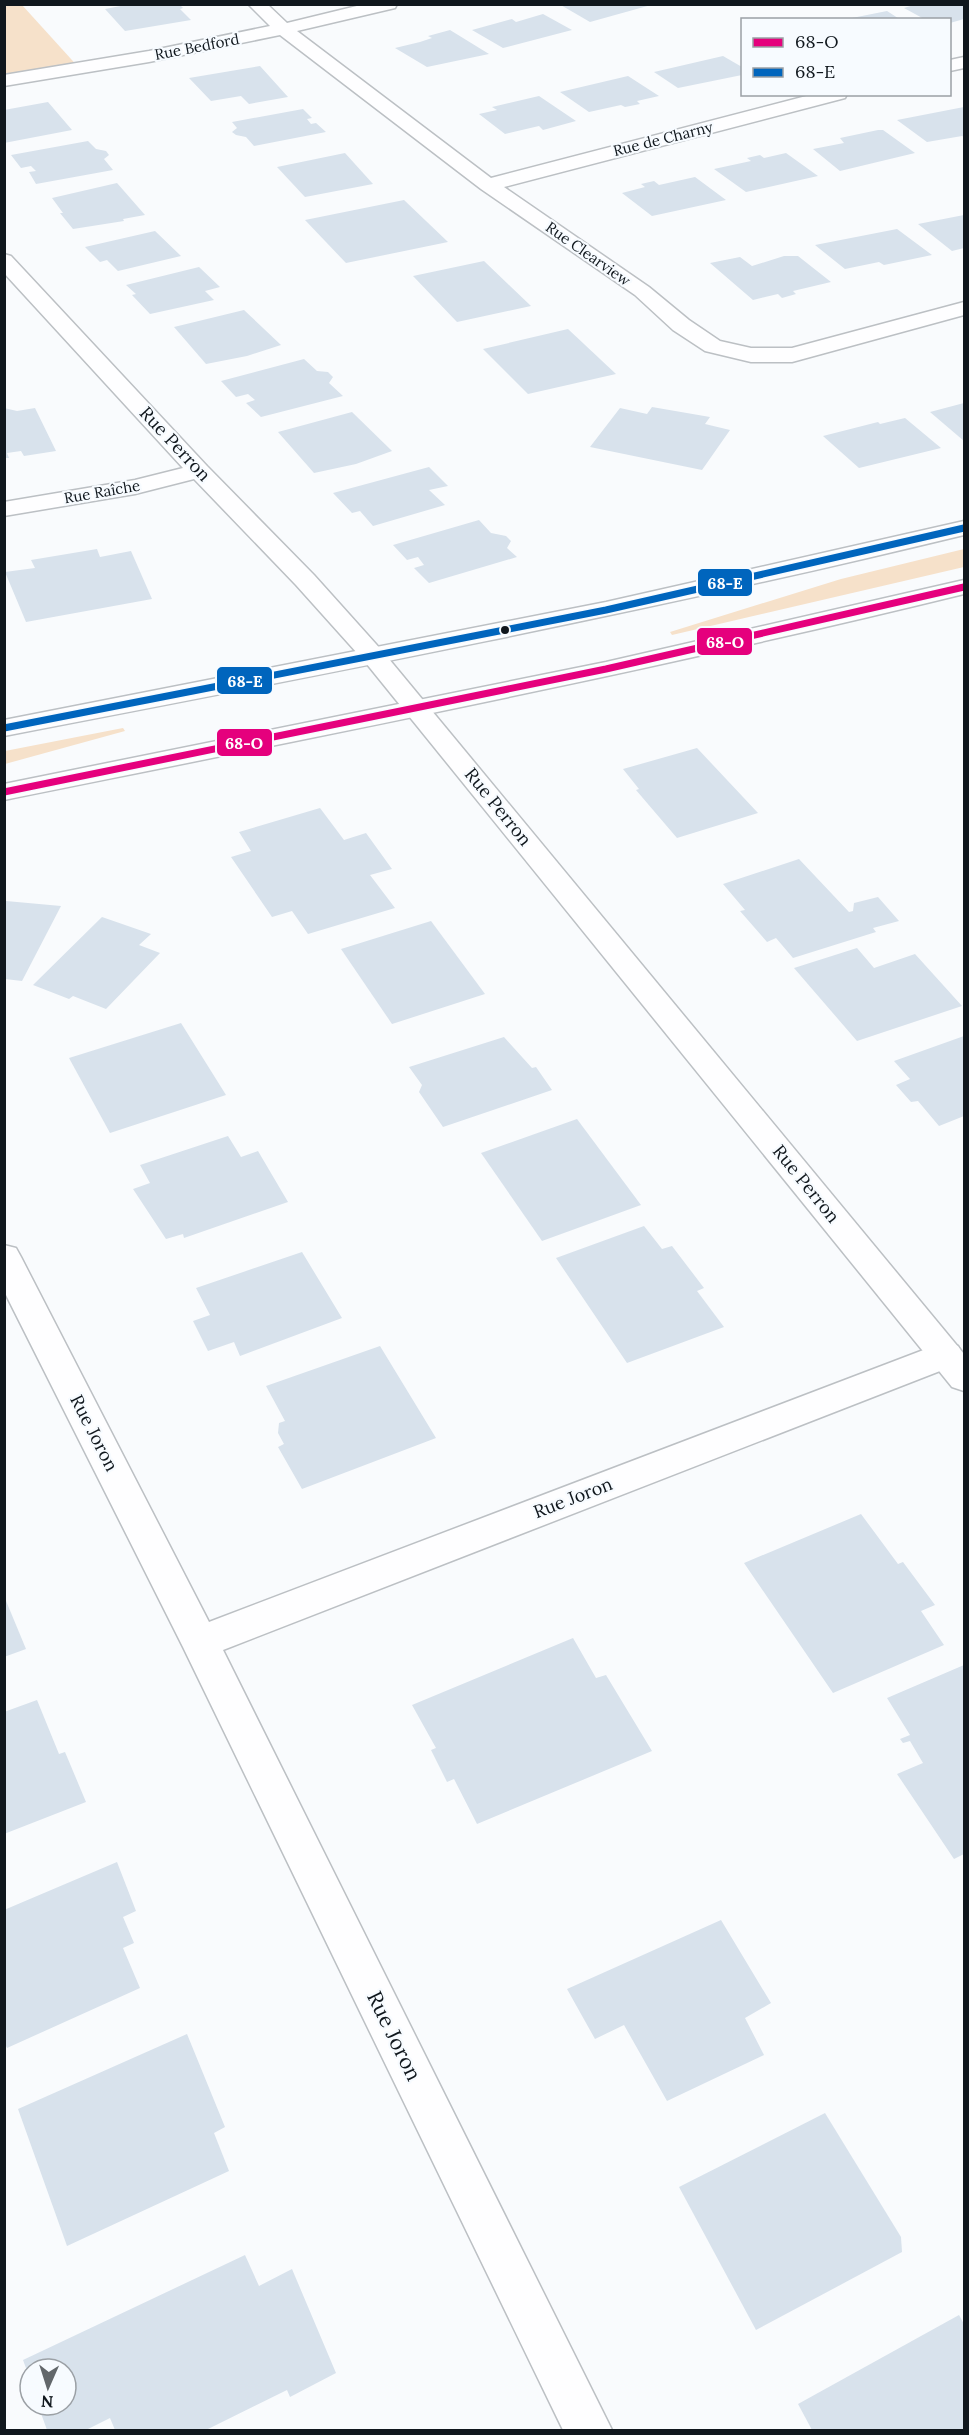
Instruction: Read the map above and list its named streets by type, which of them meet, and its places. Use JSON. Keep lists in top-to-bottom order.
{
  "streets": {
    "street": [
      "Rue Bedford",
      "Rue de Charny",
      "Rue Clearview",
      "Rue Perron",
      "Rue Raîche",
      "Rue Joron"
    ]
  },
  "crossings": [
    ["Rue Bedford", "Rue Clearview"],
    ["Rue de Charny", "Rue Clearview"],
    ["Rue Perron", "Rue Raîche"],
    ["Rue Perron", "Rue Joron"]
  ],
  "lines": ["transit line 68-E", "transit line 68-O"],
  "legend": ["68-O", "68-E"],
  "north": "bottom"
}
